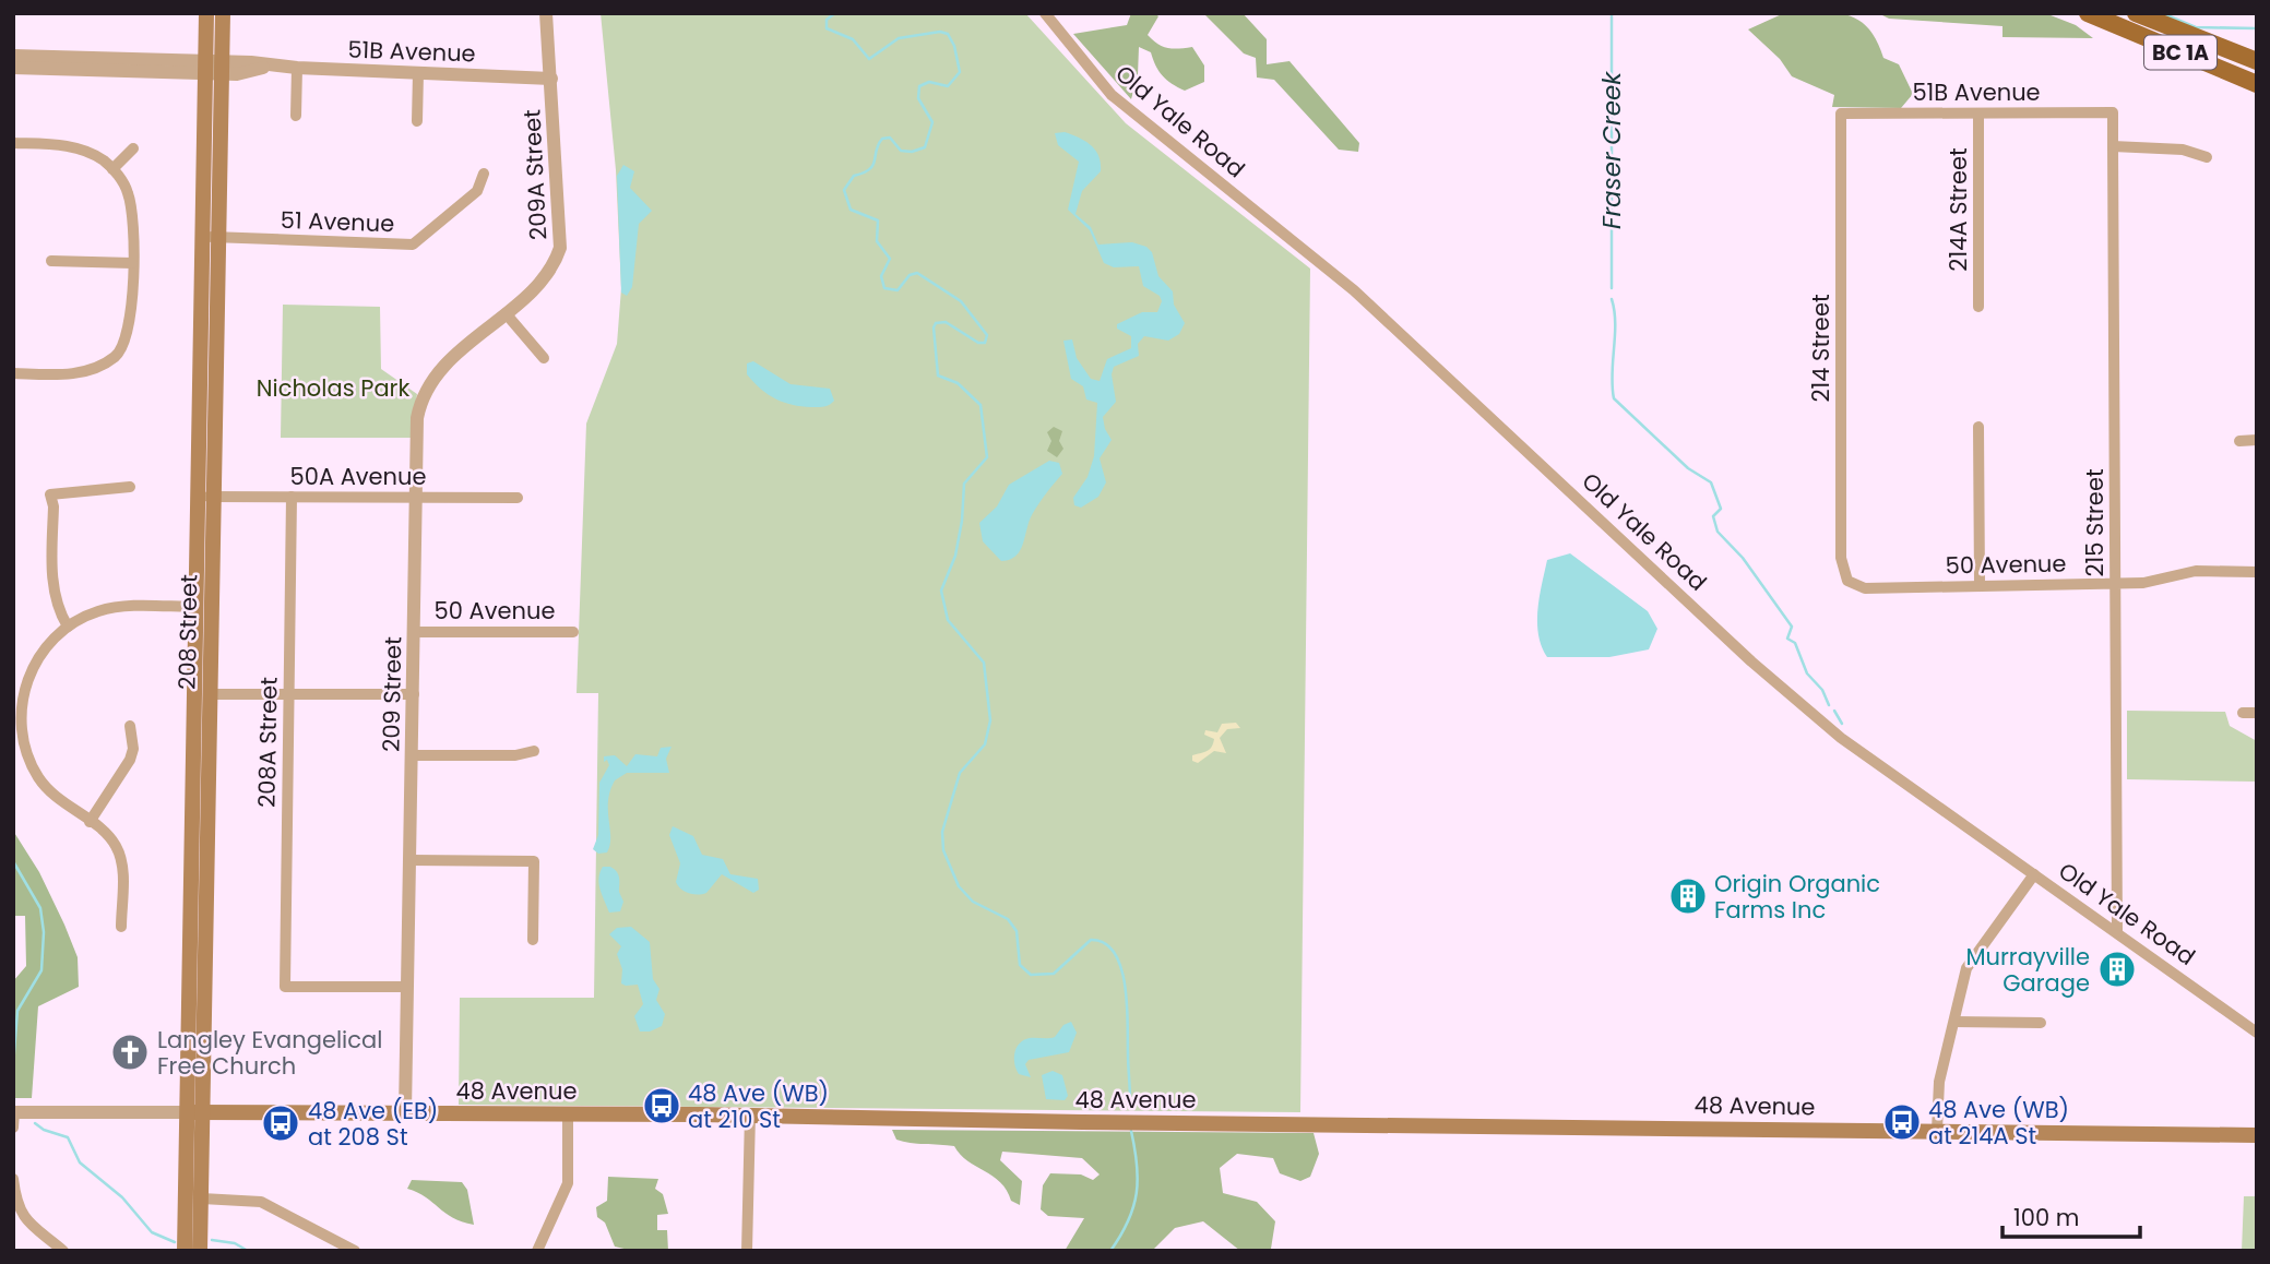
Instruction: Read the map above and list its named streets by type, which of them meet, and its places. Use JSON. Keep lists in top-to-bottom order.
{
  "streets": {
    "main road": ["BC 1A", "208 Street", "48 Avenue"],
    "street": [
      "51B Avenue",
      "Old Yale Road",
      "209A Street",
      "214A Street",
      "51 Avenue",
      "214 Street",
      "50A Avenue",
      "215 Street",
      "50 Avenue",
      "209 Street",
      "208A Street"
    ]
  },
  "crossings": [
    ["51B Avenue", "209A Street"],
    ["51B Avenue", "214A Street"],
    ["51B Avenue", "214 Street"],
    ["51B Avenue", "215 Street"],
    ["51B Avenue", "208 Street"],
    ["Old Yale Road", "215 Street"],
    ["209A Street", "209 Street"],
    ["51 Avenue", "208 Street"],
    ["214 Street", "50 Avenue"],
    ["50A Avenue", "208 Street"],
    ["50A Avenue", "209 Street"],
    ["50A Avenue", "208A Street"],
    ["215 Street", "50 Avenue"],
    ["50 Avenue", "209 Street"],
    ["208 Street", "48 Avenue"],
    ["209 Street", "208A Street"],
    ["209 Street", "48 Avenue"]
  ],
  "water": ["Fraser Creek"],
  "parks": ["Nicholas Park"],
  "places": {
    "building": ["Origin Organic Farms Inc", "Murrayville Garage"],
    "church": ["Langley Evangelical Free Church"],
    "bus stop": ["48 Ave (WB) at 210 St", "48 Ave (WB) at 214A St", "48 Ave (EB) at 208 St"]
  },
  "scale_bar": "100 m"
}
